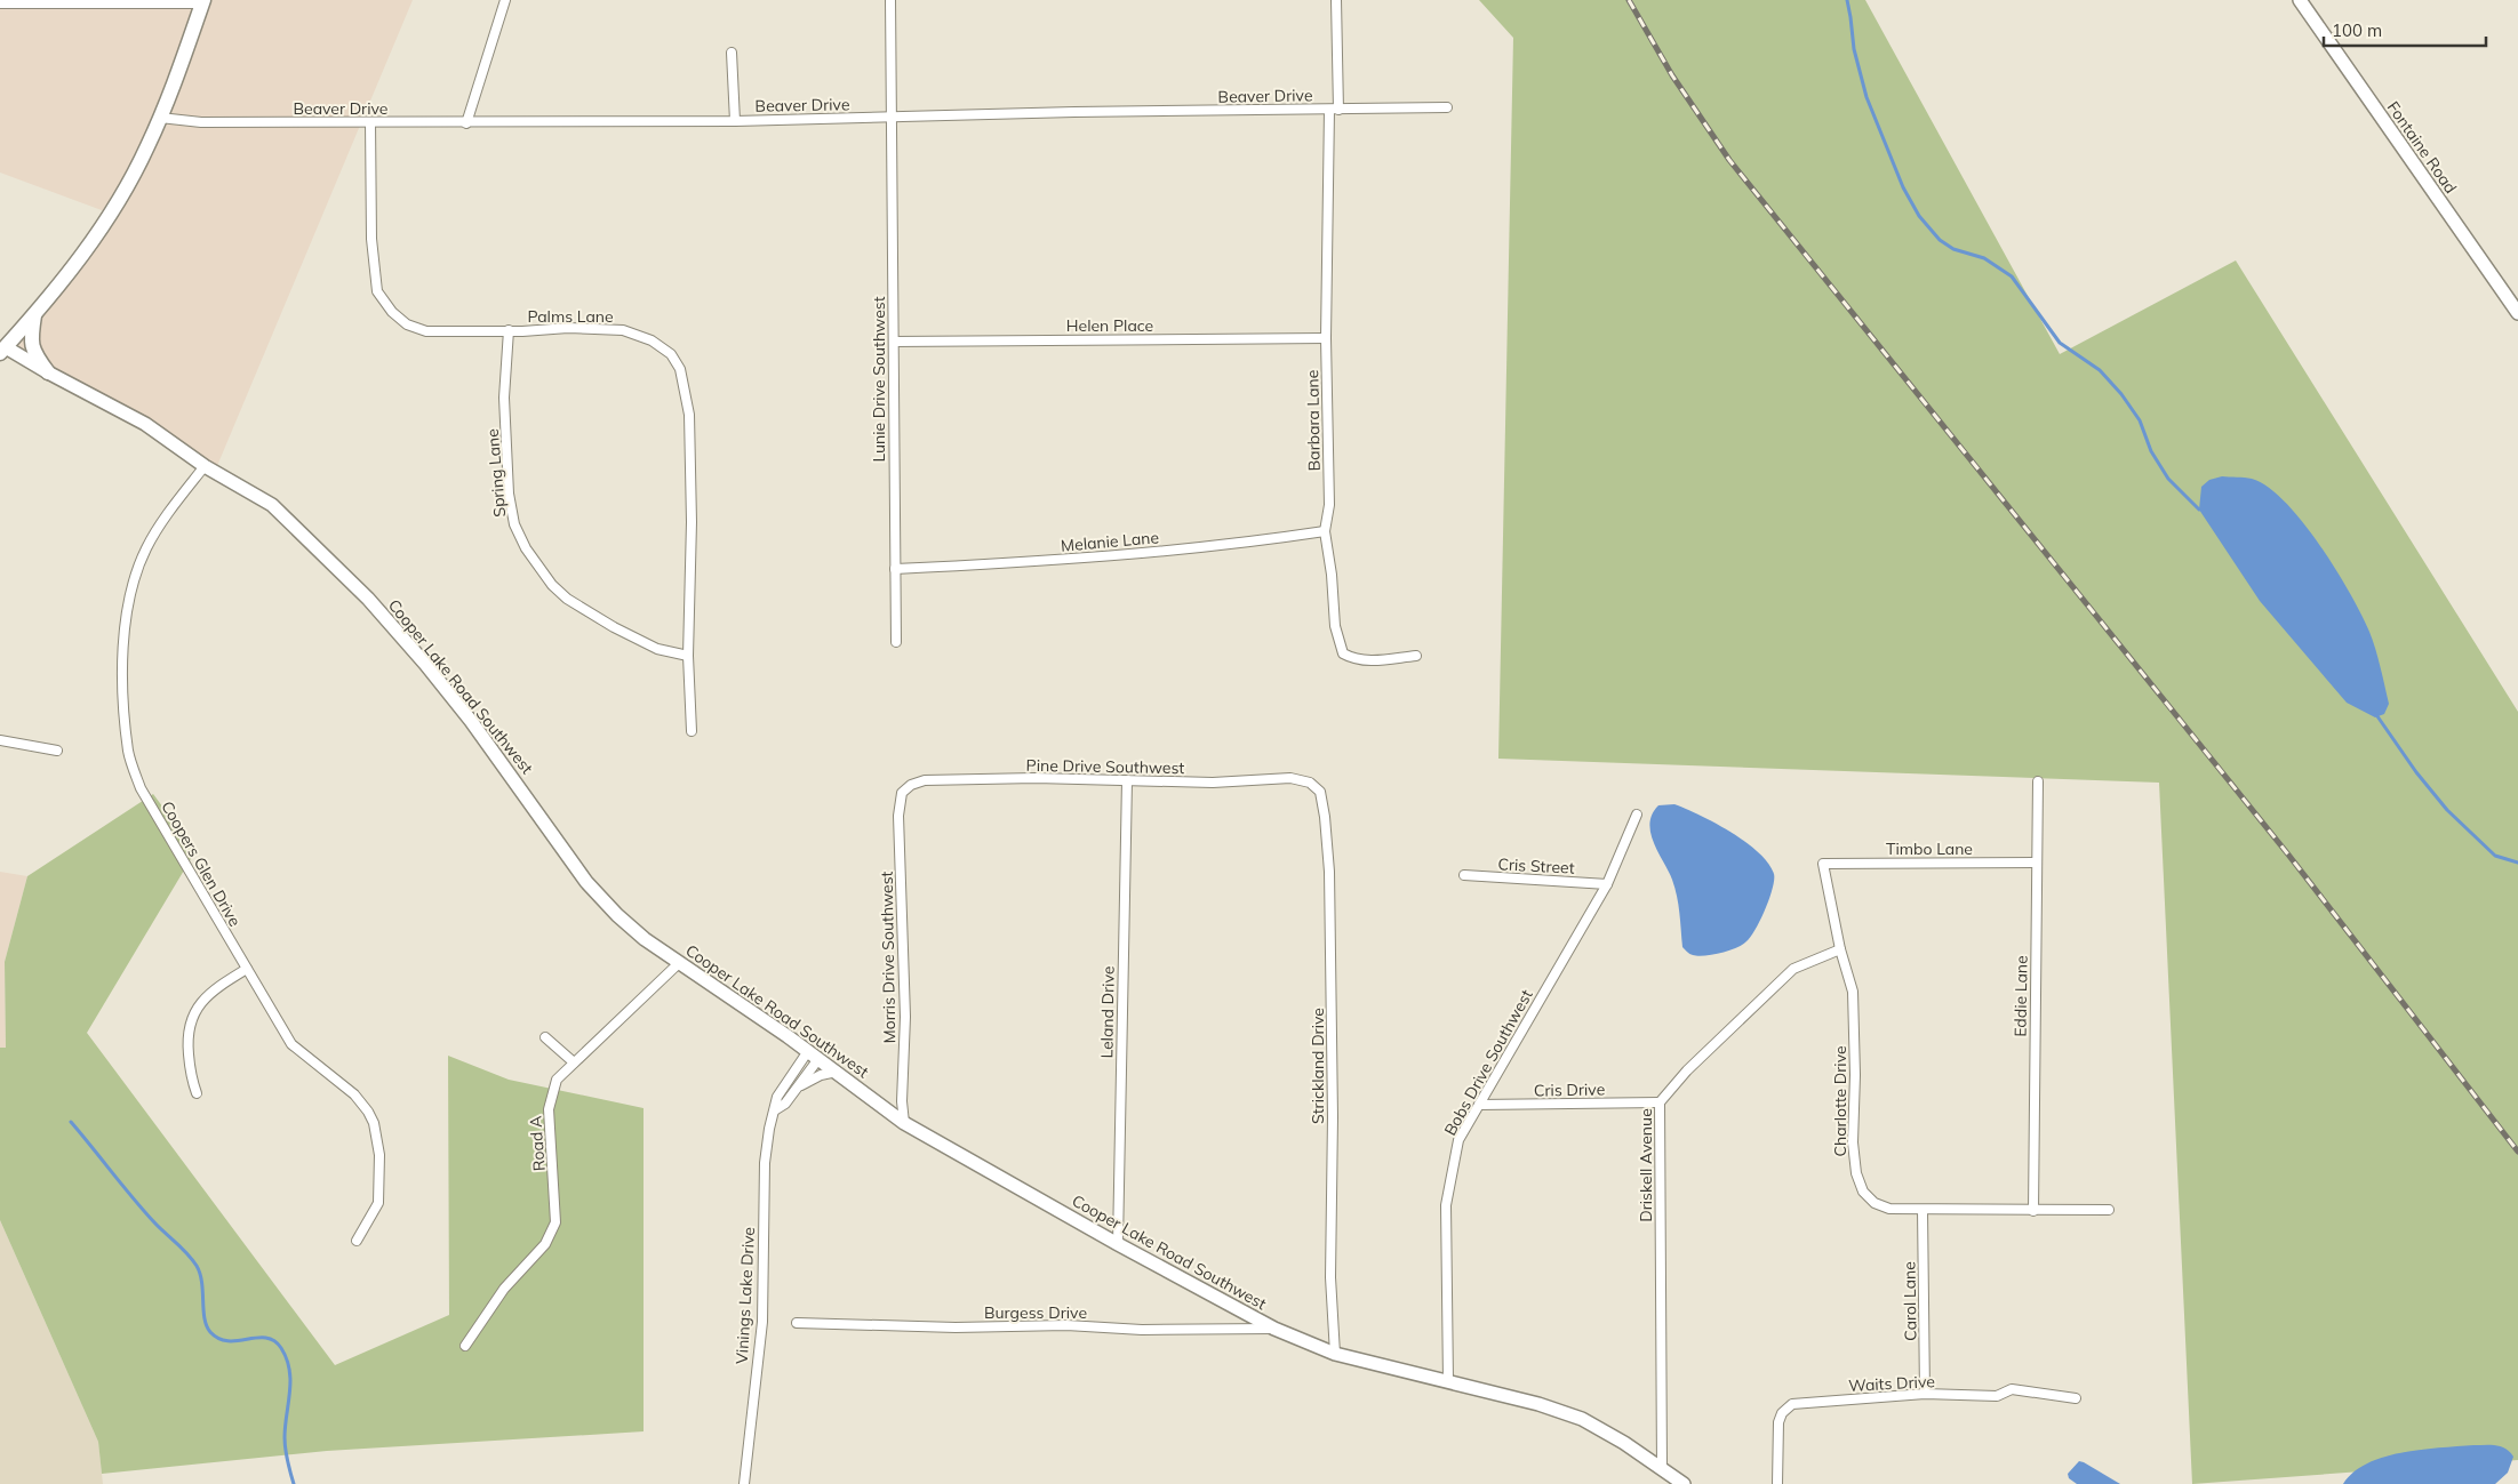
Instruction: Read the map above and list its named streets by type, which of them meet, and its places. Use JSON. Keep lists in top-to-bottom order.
{
  "streets": {
    "street": [
      "Beaver Drive",
      "Fontaine Road",
      "Palms Lane",
      "Helen Place",
      "Lunie Drive Southwest",
      "Barbara Lane",
      "Spring Lane",
      "Melanie Lane",
      "Cooper Lake Road Southwest",
      "Pine Drive Southwest",
      "Timbo Lane",
      "Coopers Glen Drive",
      "Cris Street",
      "Morris Drive Southwest",
      "Eddie Lane",
      "Leland Drive",
      "Bobs Drive Southwest",
      "Strickland Drive",
      "Cris Drive",
      "Charlotte Drive",
      "Road A",
      "Driskell Avenue",
      "Vinings Lake Drive",
      "Carol Lane",
      "Burgess Drive",
      "Waits Drive"
    ]
  },
  "crossings": [
    ["Beaver Drive", "Palms Lane"],
    ["Beaver Drive", "Lunie Drive Southwest"],
    ["Beaver Drive", "Barbara Lane"],
    ["Palms Lane", "Spring Lane"],
    ["Helen Place", "Lunie Drive Southwest"],
    ["Helen Place", "Barbara Lane"],
    ["Lunie Drive Southwest", "Melanie Lane"],
    ["Barbara Lane", "Melanie Lane"],
    ["Cooper Lake Road Southwest", "Coopers Glen Drive"],
    ["Cooper Lake Road Southwest", "Morris Drive Southwest"],
    ["Cooper Lake Road Southwest", "Leland Drive"],
    ["Cooper Lake Road Southwest", "Bobs Drive Southwest"],
    ["Cooper Lake Road Southwest", "Strickland Drive"],
    ["Cooper Lake Road Southwest", "Road A"],
    ["Cooper Lake Road Southwest", "Driskell Avenue"],
    ["Cooper Lake Road Southwest", "Vinings Lake Drive"],
    ["Cooper Lake Road Southwest", "Burgess Drive"],
    ["Pine Drive Southwest", "Morris Drive Southwest"],
    ["Pine Drive Southwest", "Leland Drive"],
    ["Pine Drive Southwest", "Strickland Drive"],
    ["Timbo Lane", "Eddie Lane"],
    ["Timbo Lane", "Charlotte Drive"],
    ["Cris Street", "Bobs Drive Southwest"],
    ["Eddie Lane", "Charlotte Drive"],
    ["Bobs Drive Southwest", "Cris Drive"],
    ["Cris Drive", "Driskell Avenue"],
    ["Charlotte Drive", "Driskell Avenue"],
    ["Charlotte Drive", "Carol Lane"],
    ["Carol Lane", "Waits Drive"]
  ],
  "scale_bar": "100 m"
}
